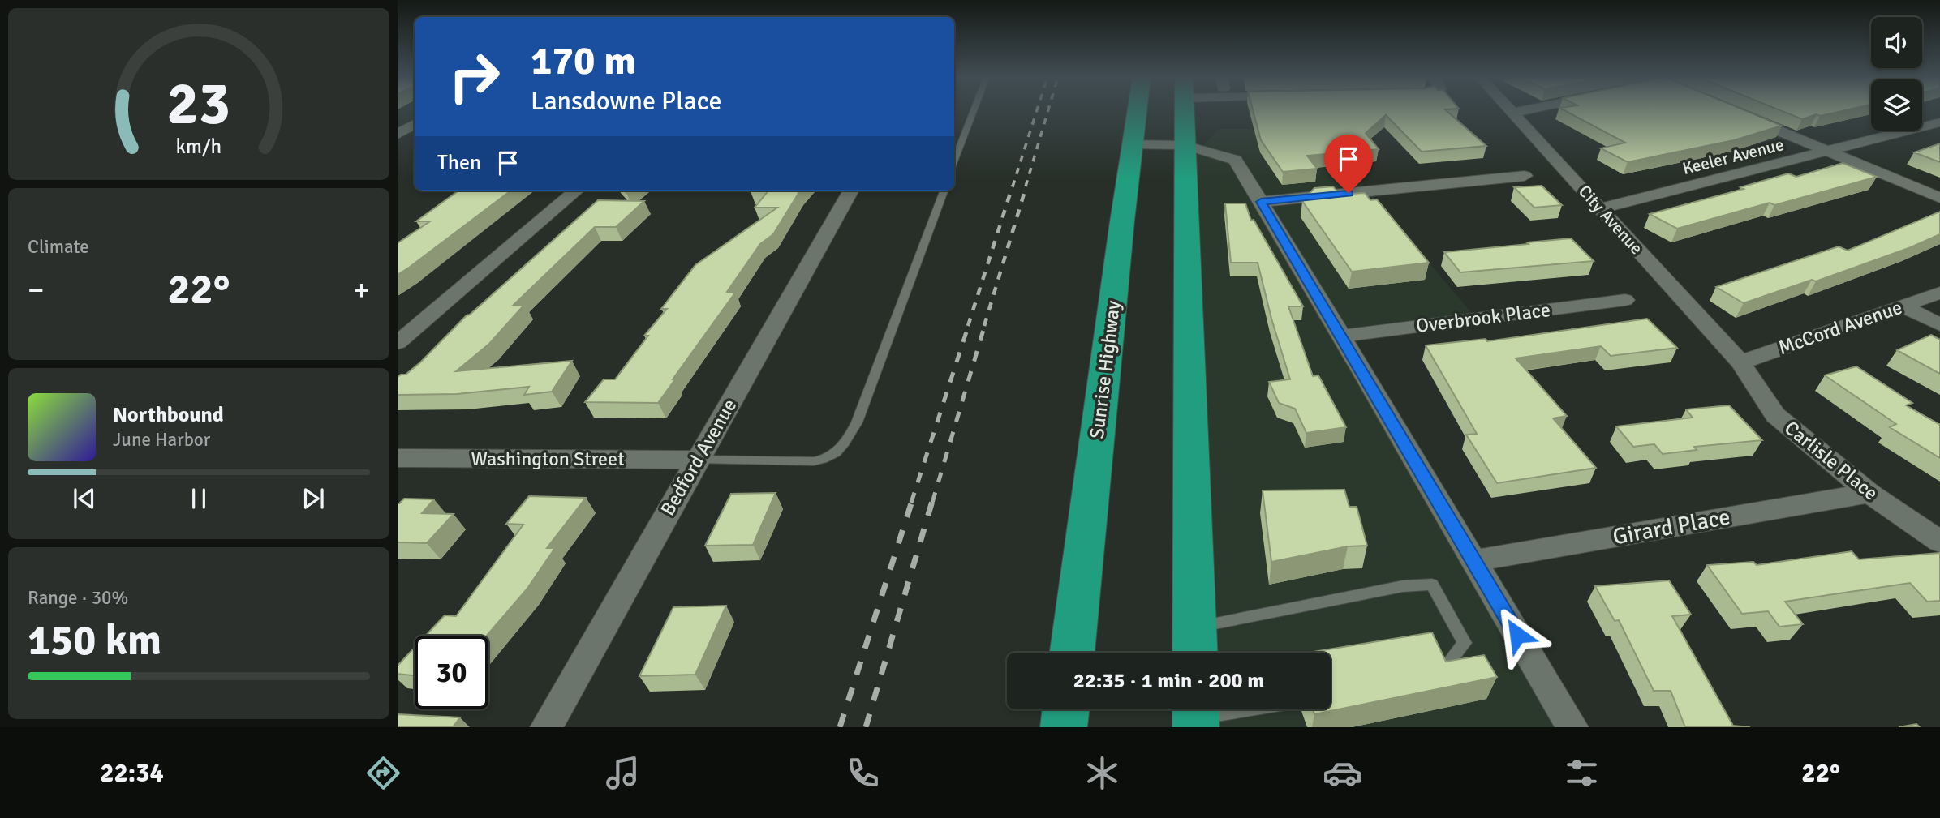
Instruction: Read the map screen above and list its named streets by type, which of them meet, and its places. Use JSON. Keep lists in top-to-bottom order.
{
  "streets": {
    "highway": ["Sunrise Highway"],
    "street": [
      "Keeler Avenue",
      "City Avenue",
      "Overbrook Place",
      "McCord Avenue",
      "Bedford Avenue",
      "Washington Street",
      "Carlisle Place",
      "Girard Place"
    ]
  },
  "crossings": [
    ["Keeler Avenue", "City Avenue"],
    ["City Avenue", "McCord Avenue"],
    ["City Avenue", "Carlisle Place"],
    ["McCord Avenue", "Carlisle Place"],
    ["Bedford Avenue", "Washington Street"],
    ["Carlisle Place", "Girard Place"]
  ],
  "page": {
    "turn": ["170 m", "Lansdowne Place"],
    "then": "Then",
    "tile": [
      "Climate",
      ["Range · 30%", "150 km"]
    ],
    "heat": ["−", "22°", "+"],
    "song": ["Northbound", "June Harbor"],
    "limit": "30",
    "trip": "22:35 · 1 min · 200 m",
    "tabs": ["22:34", "22°"],
    "gauge": ["23", "km/h"]
  }
}
